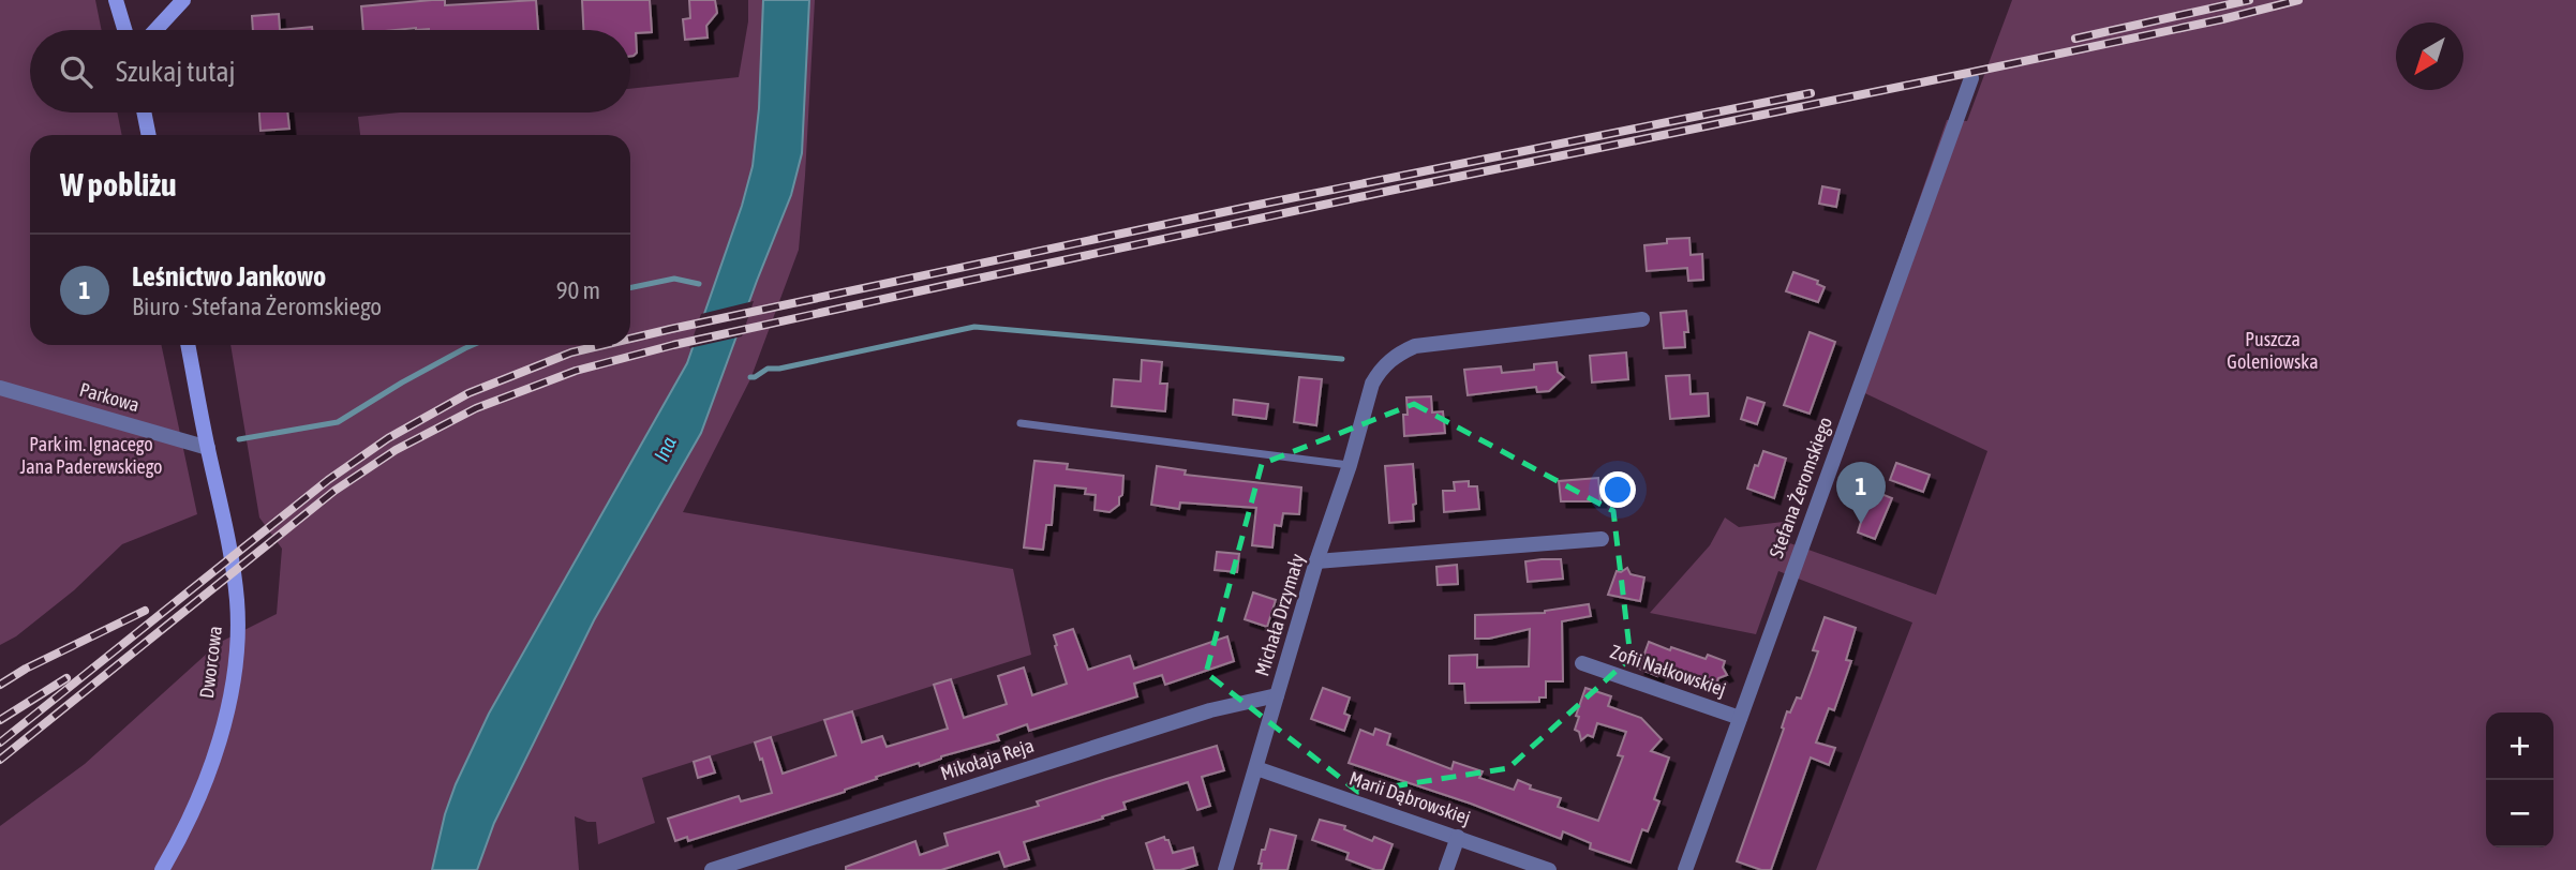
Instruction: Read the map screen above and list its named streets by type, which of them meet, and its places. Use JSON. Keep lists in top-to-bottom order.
{
  "streets": {
    "street": [
      "Parkowa",
      "Stefana Żeromskiego",
      "Michała Drzymały",
      "Dworcowa",
      "Zofii Nałkowskiej",
      "Mikołaja Reja",
      "Marii Dąbrowskiej"
    ]
  },
  "crossings": [
    ["Parkowa", "Dworcowa"],
    ["Stefana Żeromskiego", "Zofii Nałkowskiej"],
    ["Michała Drzymały", "Mikołaja Reja"],
    ["Michała Drzymały", "Marii Dąbrowskiej"]
  ],
  "water": ["Ina"],
  "parks": ["Puszcza Goleniowska", "Park im. Ignacego Jana Paderewskiego"],
  "north": "bottom left",
  "page": {
    "search": "Szukaj tutaj",
    "heading": "W pobliżu",
    "list": [
      {
        "mark": "1",
        "name": "Leśnictwo Jankowo",
        "note": "Biuro · Stefana Żeromskiego",
        "value": "90 m"
      }
    ],
    "pins": "1",
    "map_buttons": ["+", "−"]
  }
}
